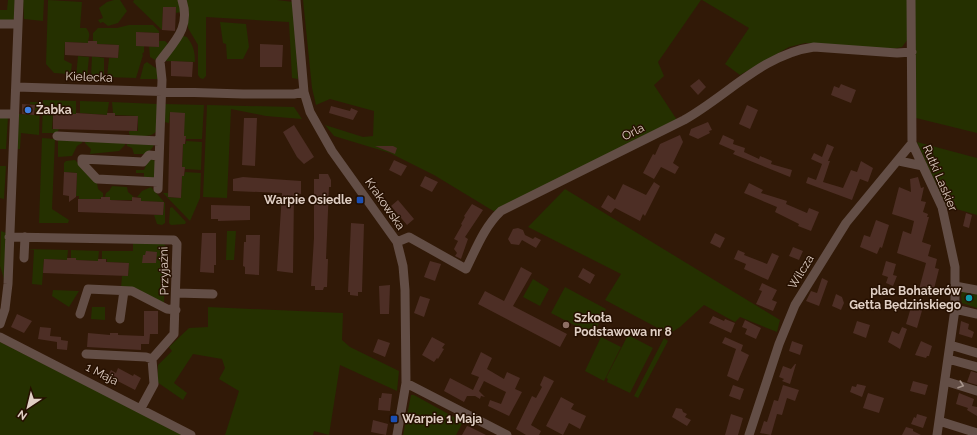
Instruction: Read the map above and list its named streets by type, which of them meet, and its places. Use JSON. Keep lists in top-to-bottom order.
{
  "streets": {
    "street": [
      "Kielecka",
      "Orla",
      "Rutki Laskier",
      "Krakowska",
      "Przyjaźni",
      "Wilcza",
      "1 Maja"
    ]
  },
  "crossings": [
    ["Kielecka", "Krakowska"],
    ["Orla", "Rutki Laskier"],
    ["Orla", "Krakowska"],
    ["Rutki Laskier", "Wilcza"]
  ],
  "places": {
    "other": ["Żabka", "plac Bohaterów Getta Będzińskiego", "Szkoła Podstawowa nr 8"],
    "transit": ["Warpie Osiedle", "Warpie 1 Maja"]
  },
  "north": "bottom left"
}
